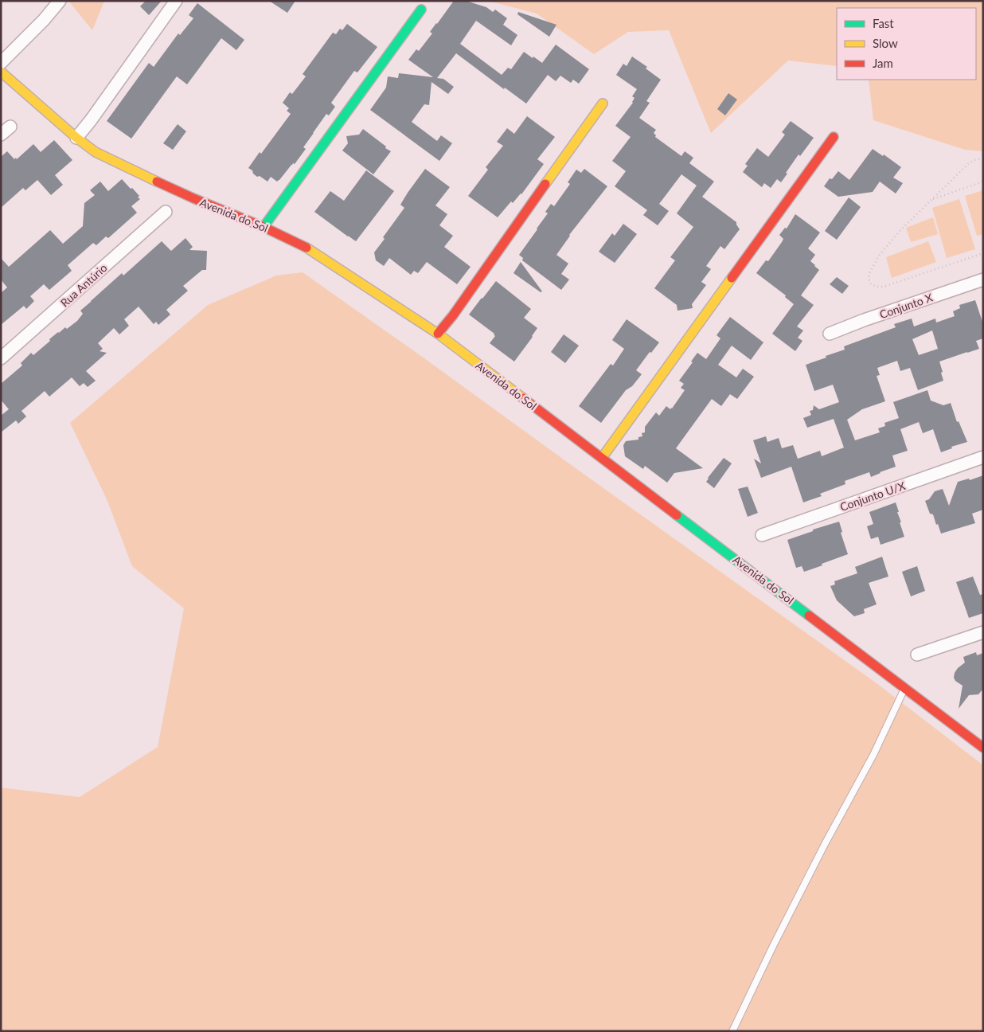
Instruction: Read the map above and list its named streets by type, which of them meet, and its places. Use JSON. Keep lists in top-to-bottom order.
{
  "streets": {
    "street": [
      "Avenida do Sol",
      "Rua Antúrio",
      "Conjunto X",
      "Conjunto U/X"
    ]
  },
  "legend": ["Fast", "Slow", "Jam"]
}
